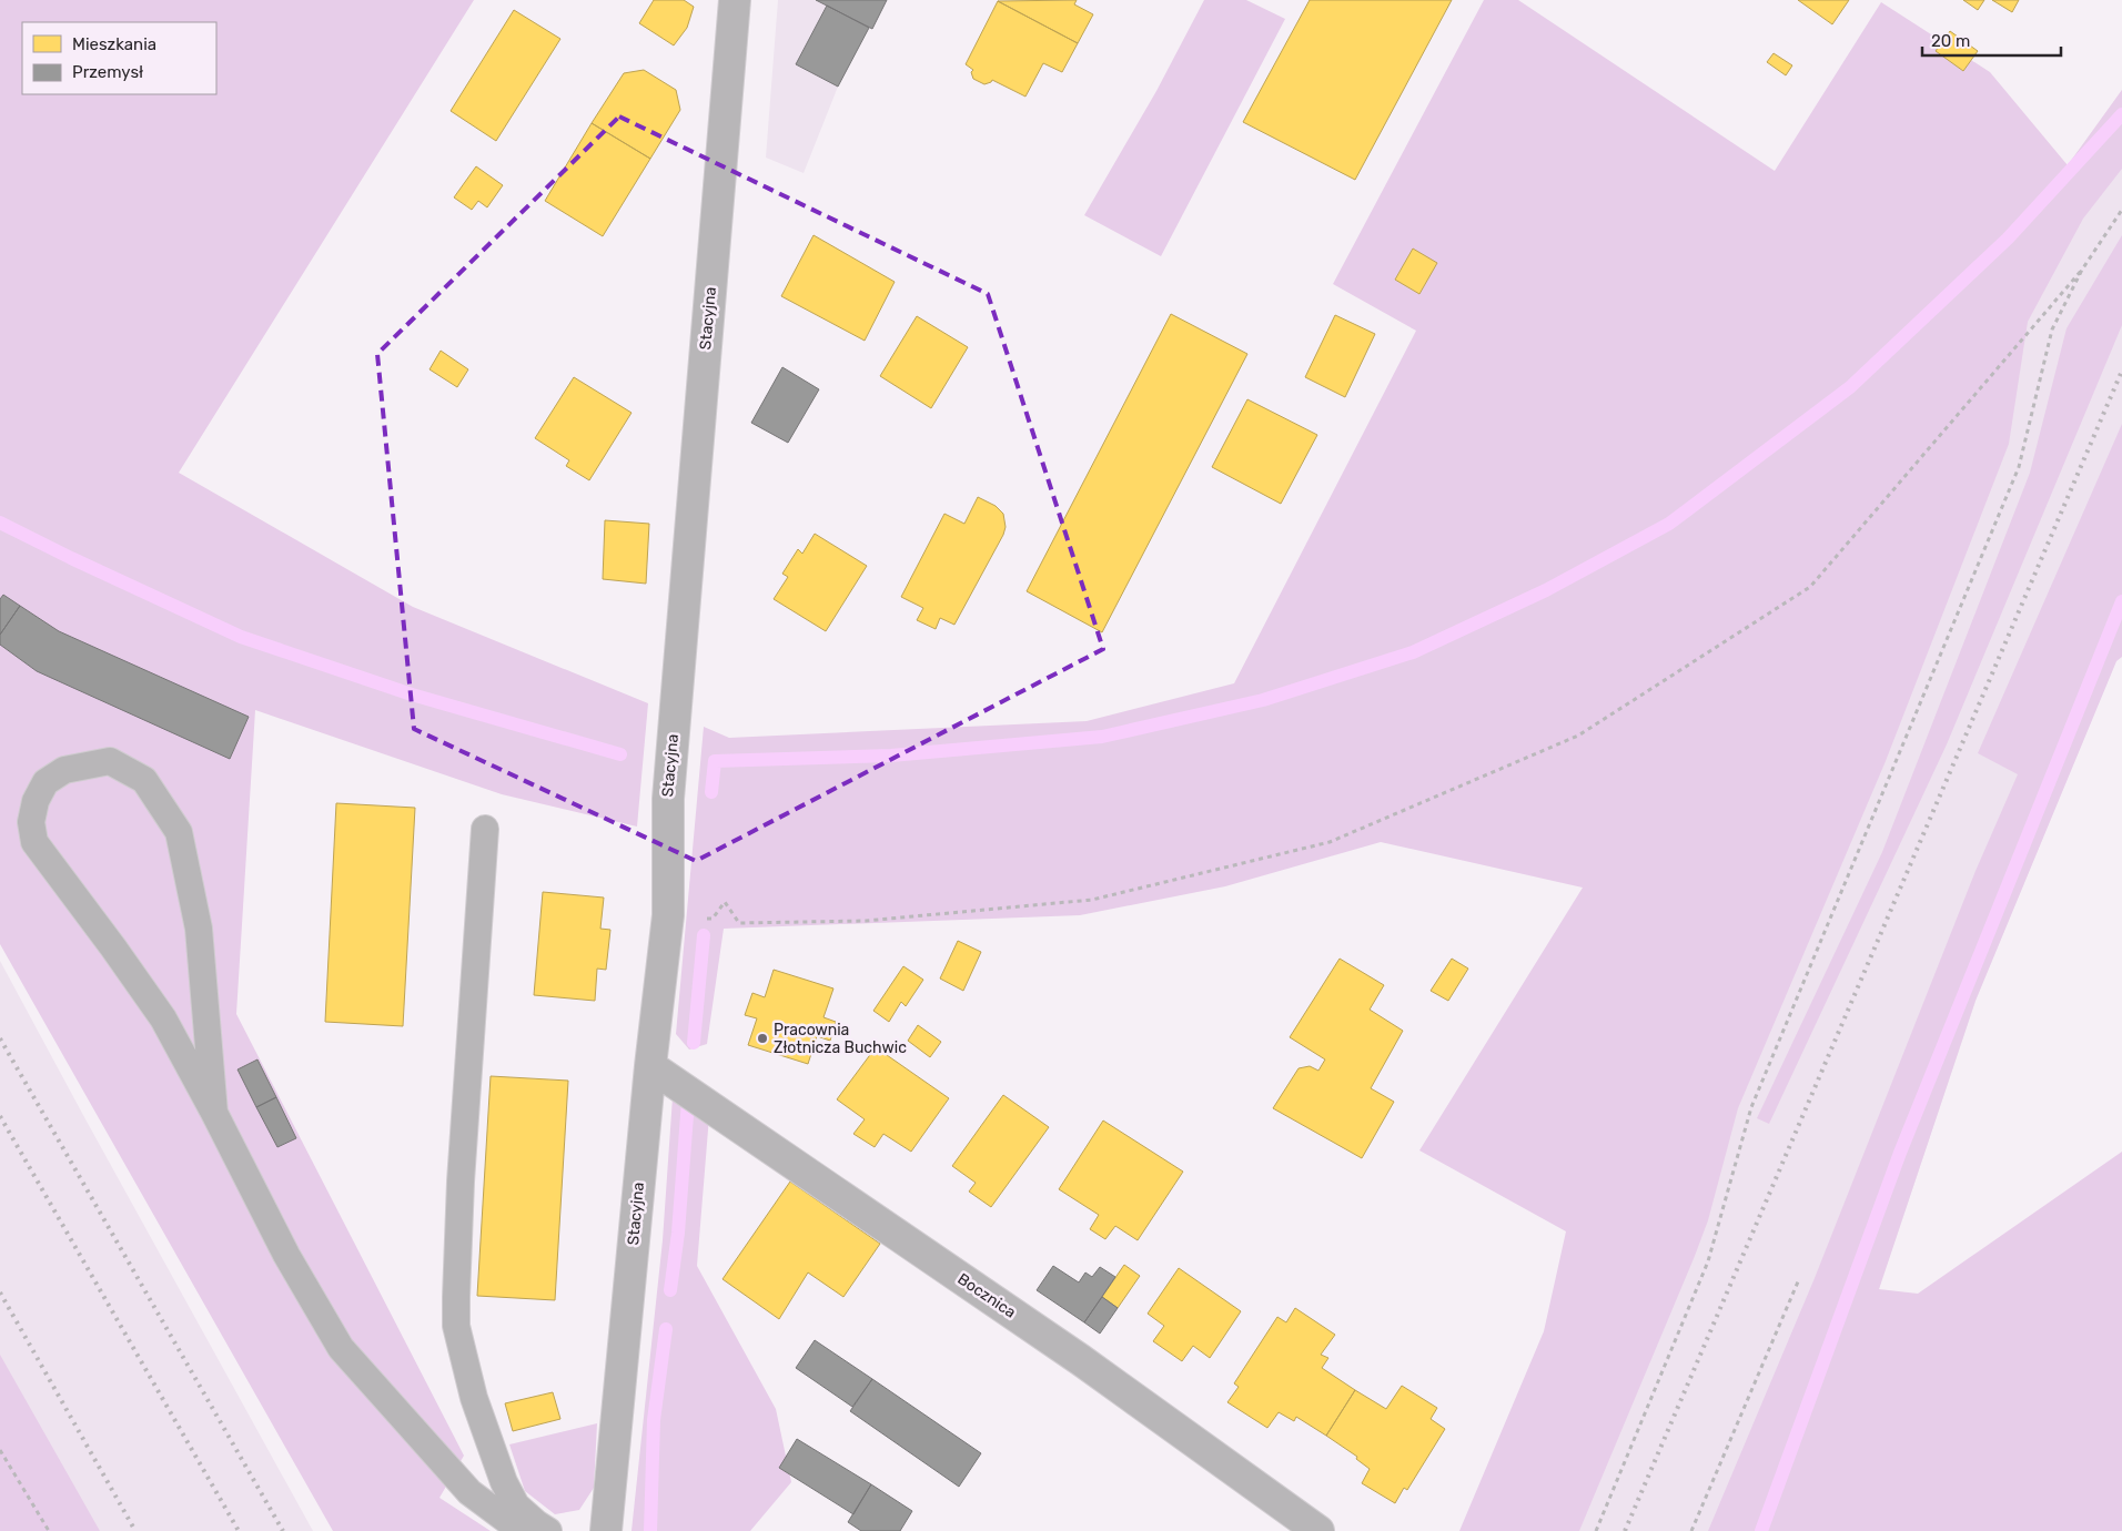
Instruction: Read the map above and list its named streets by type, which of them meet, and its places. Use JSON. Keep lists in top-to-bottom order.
{
  "streets": {
    "street": ["Stacyjna", "Bocznica"]
  },
  "crossings": [
    ["Stacyjna", "Bocznica"]
  ],
  "places": ["Pracownia Złotnicza Buchwic"],
  "legend": ["Mieszkania", "Przemysł"],
  "scale_bar": "20 m"
}
